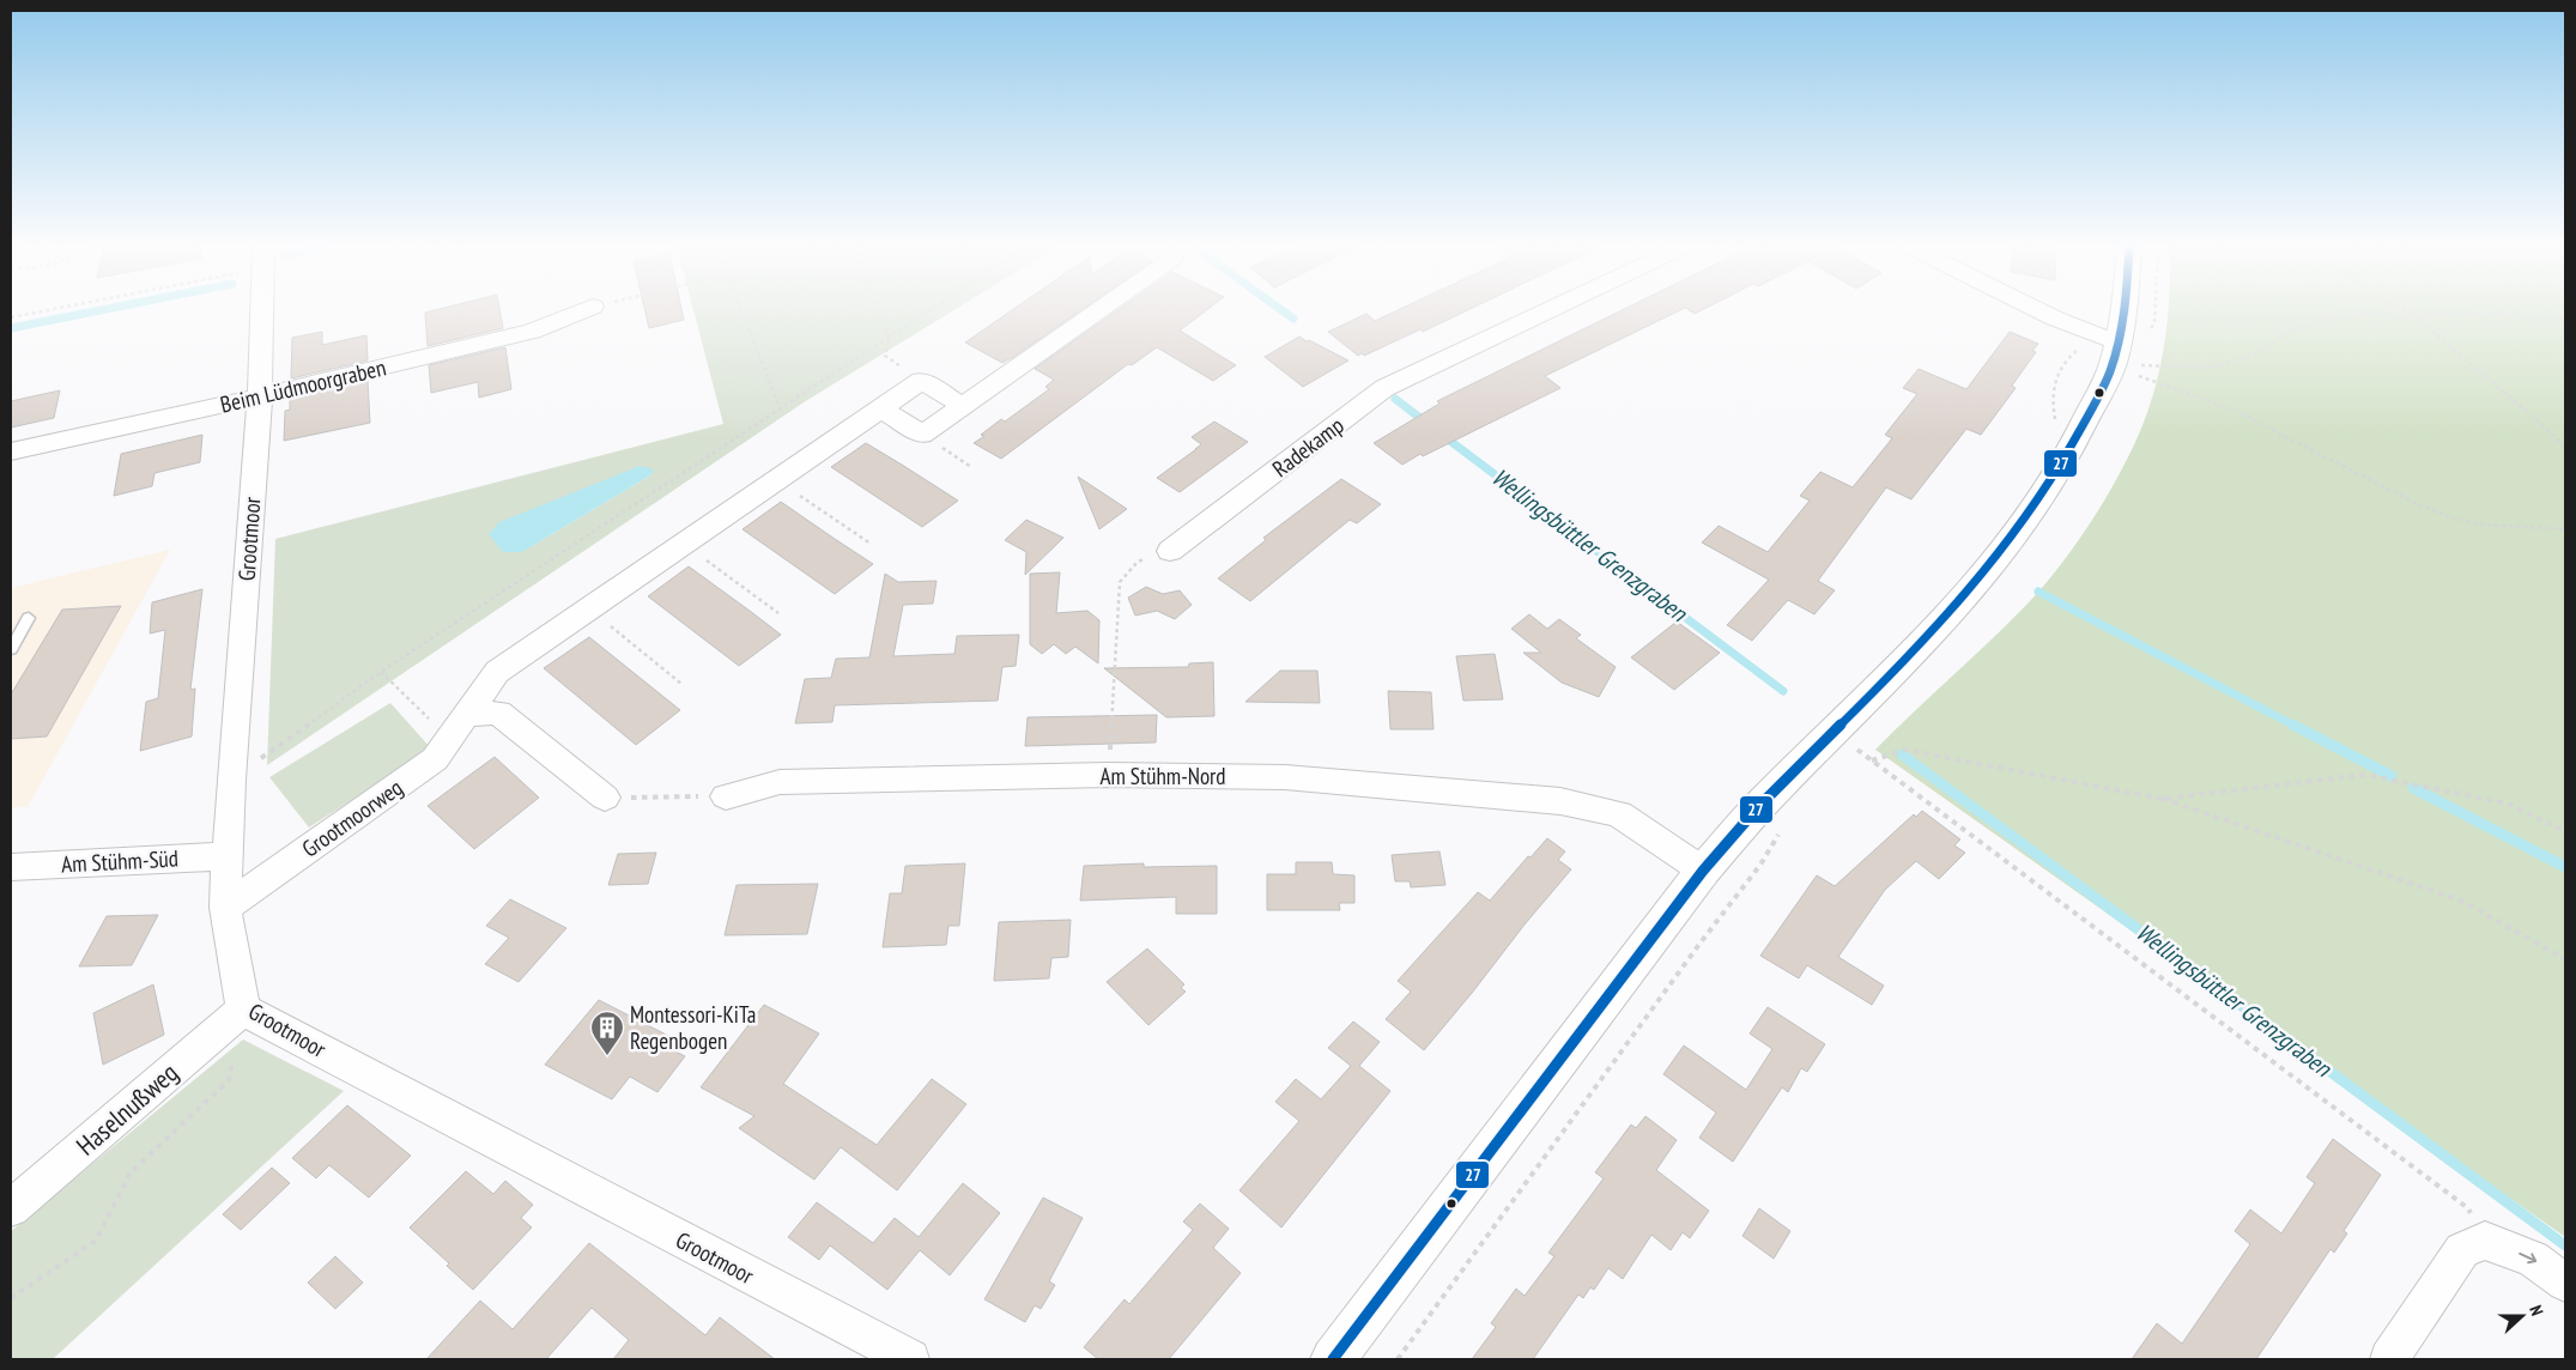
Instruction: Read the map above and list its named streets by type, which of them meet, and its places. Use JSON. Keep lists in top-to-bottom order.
{
  "streets": {
    "street": [
      "Beim Lüdmoorgraben",
      "Radekamp",
      "Grootmoor",
      "Am Stühm-Nord",
      "Grootmoorweg",
      "Am Stühm-Süd",
      "Haselnußweg"
    ]
  },
  "crossings": [
    ["Beim Lüdmoorgraben", "Grootmoor"],
    ["Grootmoor", "Grootmoorweg"],
    ["Grootmoor", "Am Stühm-Süd"],
    ["Grootmoor", "Haselnußweg"]
  ],
  "water": ["Wellingsbüttler Grenzgraben"],
  "places": {
    "building": ["Montessori-KiTa Regenbogen"]
  },
  "lines": ["transit line 27"],
  "north": "right"
}
